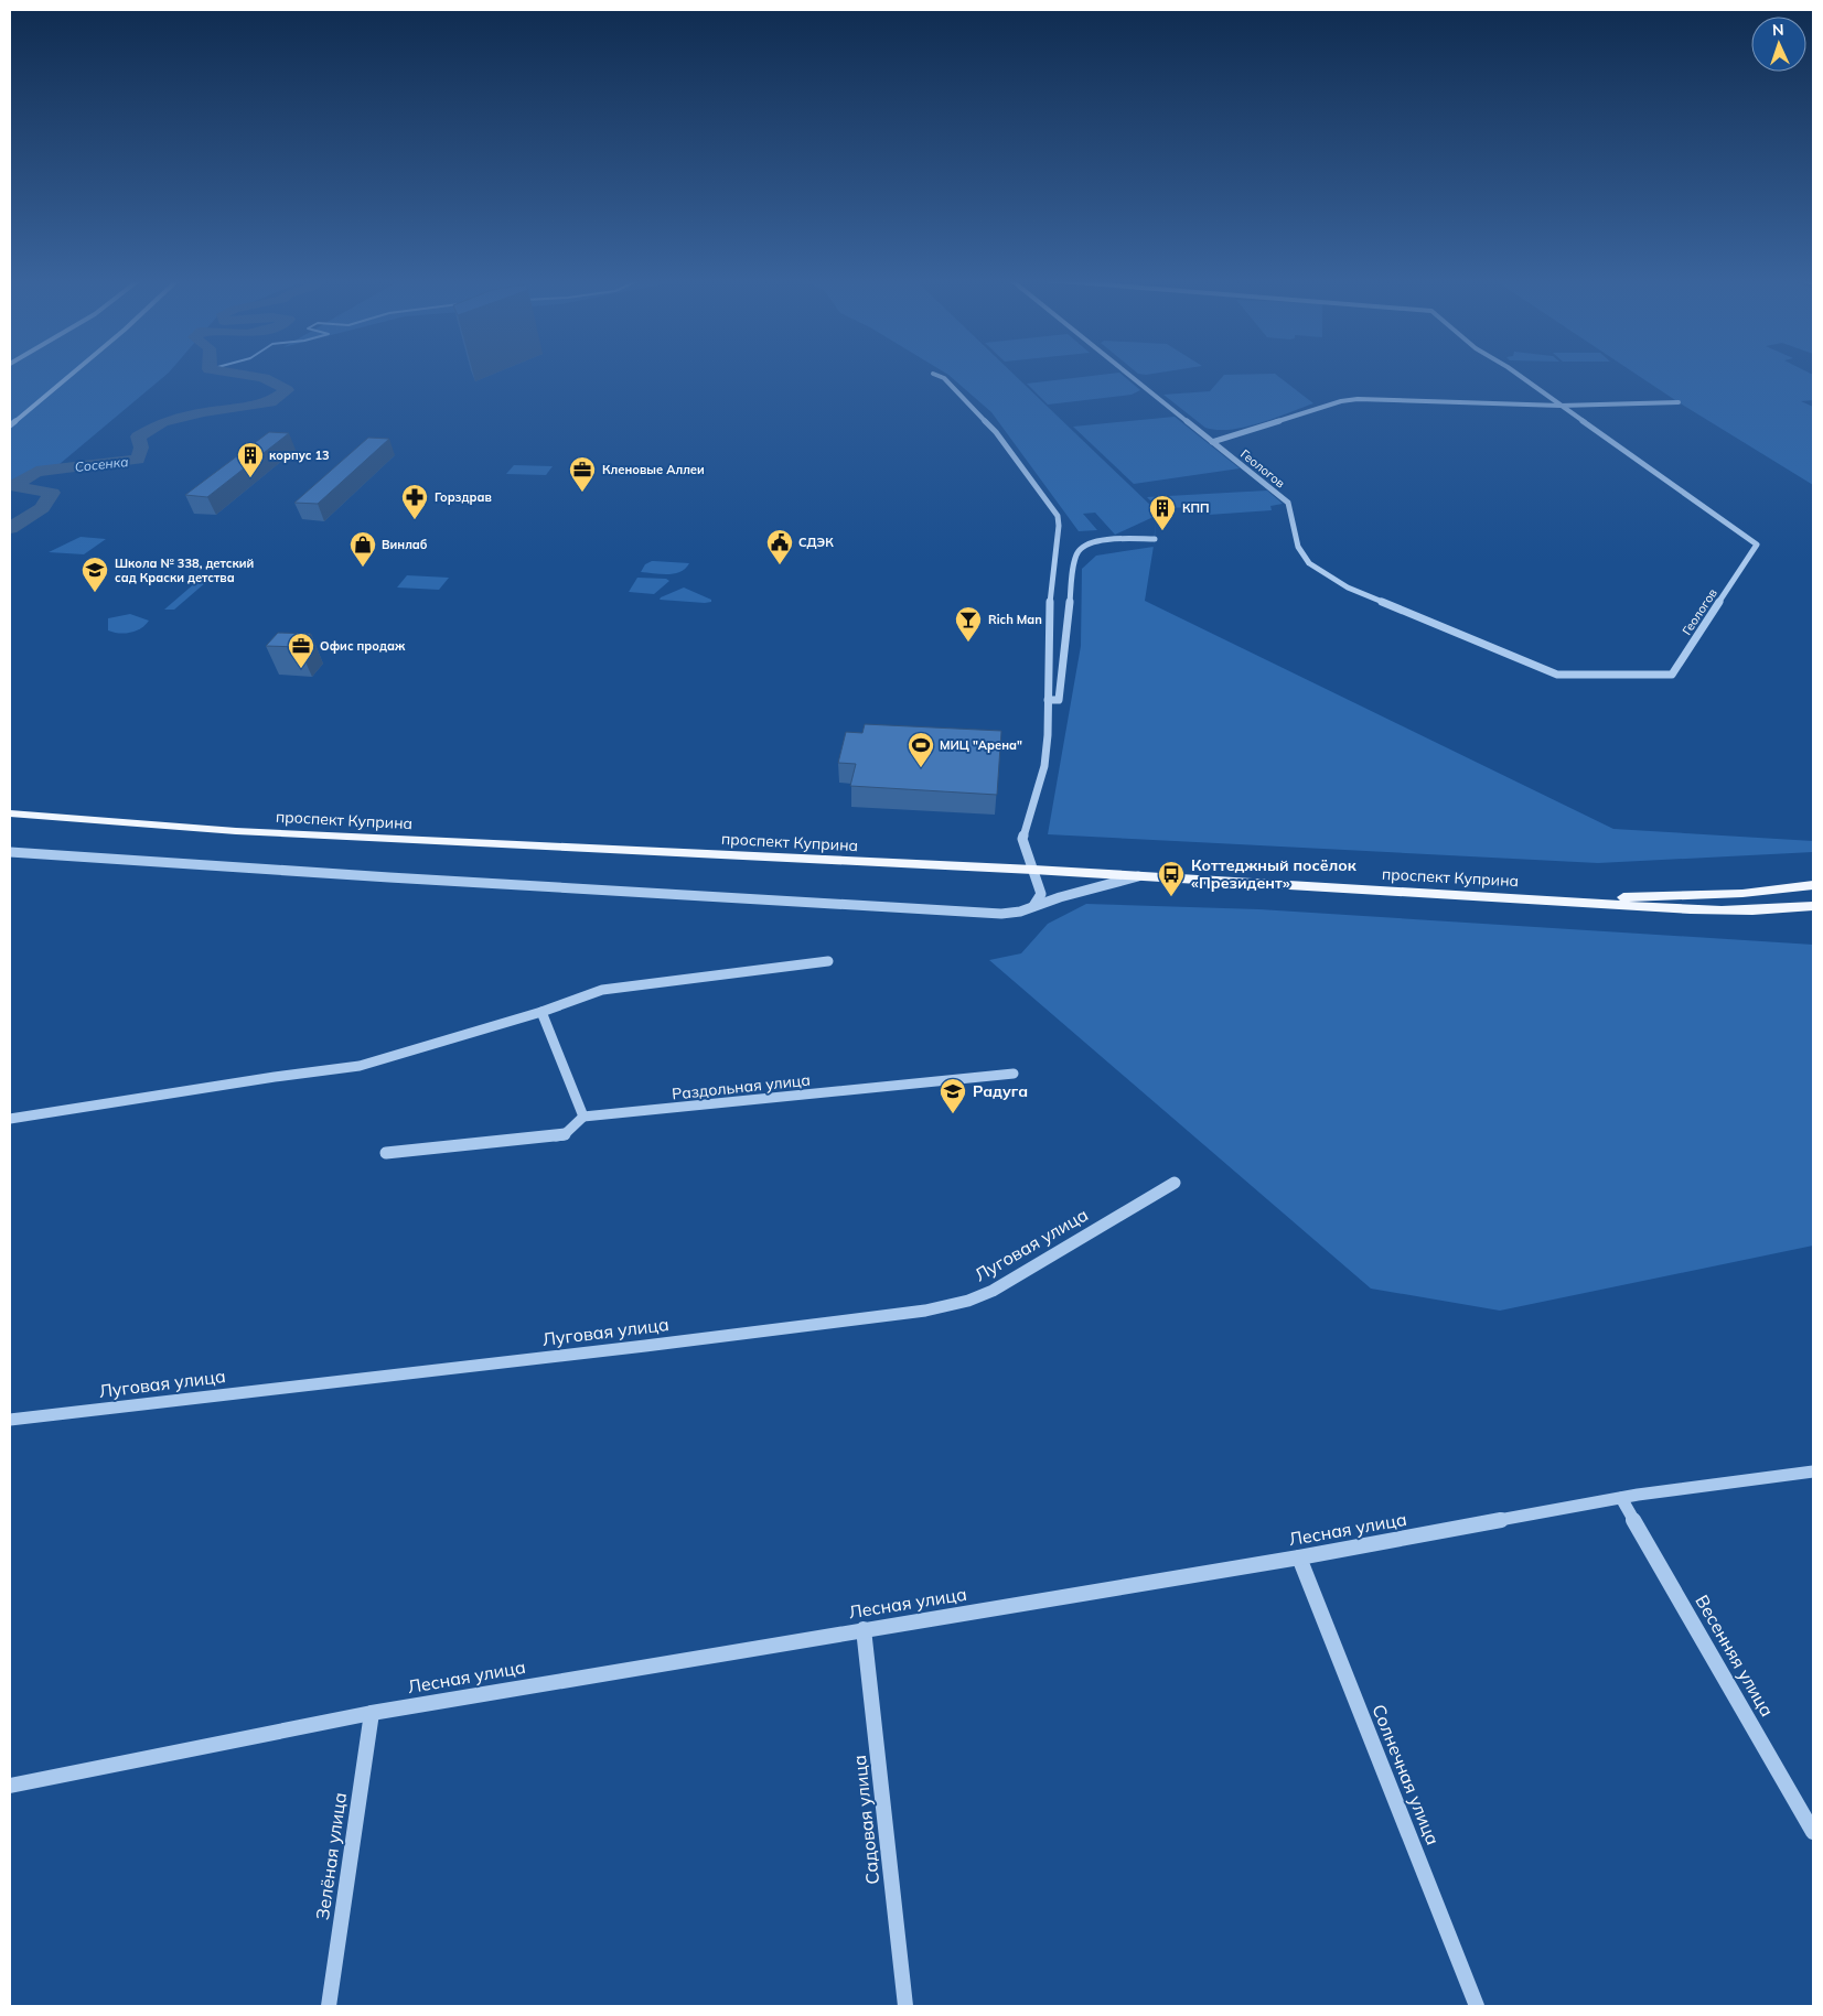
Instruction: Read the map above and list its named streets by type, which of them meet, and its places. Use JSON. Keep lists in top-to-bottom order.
{
  "streets": {
    "main road": ["проспект Куприна"],
    "street": [
      "Геологов",
      "Раздольная улица",
      "Луговая улица",
      "Лесная улица",
      "Весенняя улица",
      "Солнечная улица",
      "Садовая улица",
      "Зелёная улица"
    ]
  },
  "crossings": [
    ["Лесная улица", "Весенняя улица"],
    ["Лесная улица", "Солнечная улица"],
    ["Лесная улица", "Садовая улица"],
    ["Лесная улица", "Зелёная улица"]
  ],
  "water": ["Сосенка"],
  "places": {
    "building": ["корпус 13", "КПП"],
    "office": ["Кленовые Аллеи", "Офис продаж"],
    "pharmacy": ["Горздрав"],
    "public building": ["СДЭК"],
    "shop": ["Винлаб"],
    "school or university": ["Школа № 338, детский сад Краски детства", "Радуга"],
    "bar": ["Rich Man"],
    "sports": ["МИЦ \"Арена\""],
    "bus stop": ["Коттеджный посёлок «Президент»"]
  },
  "north": "top"
}
